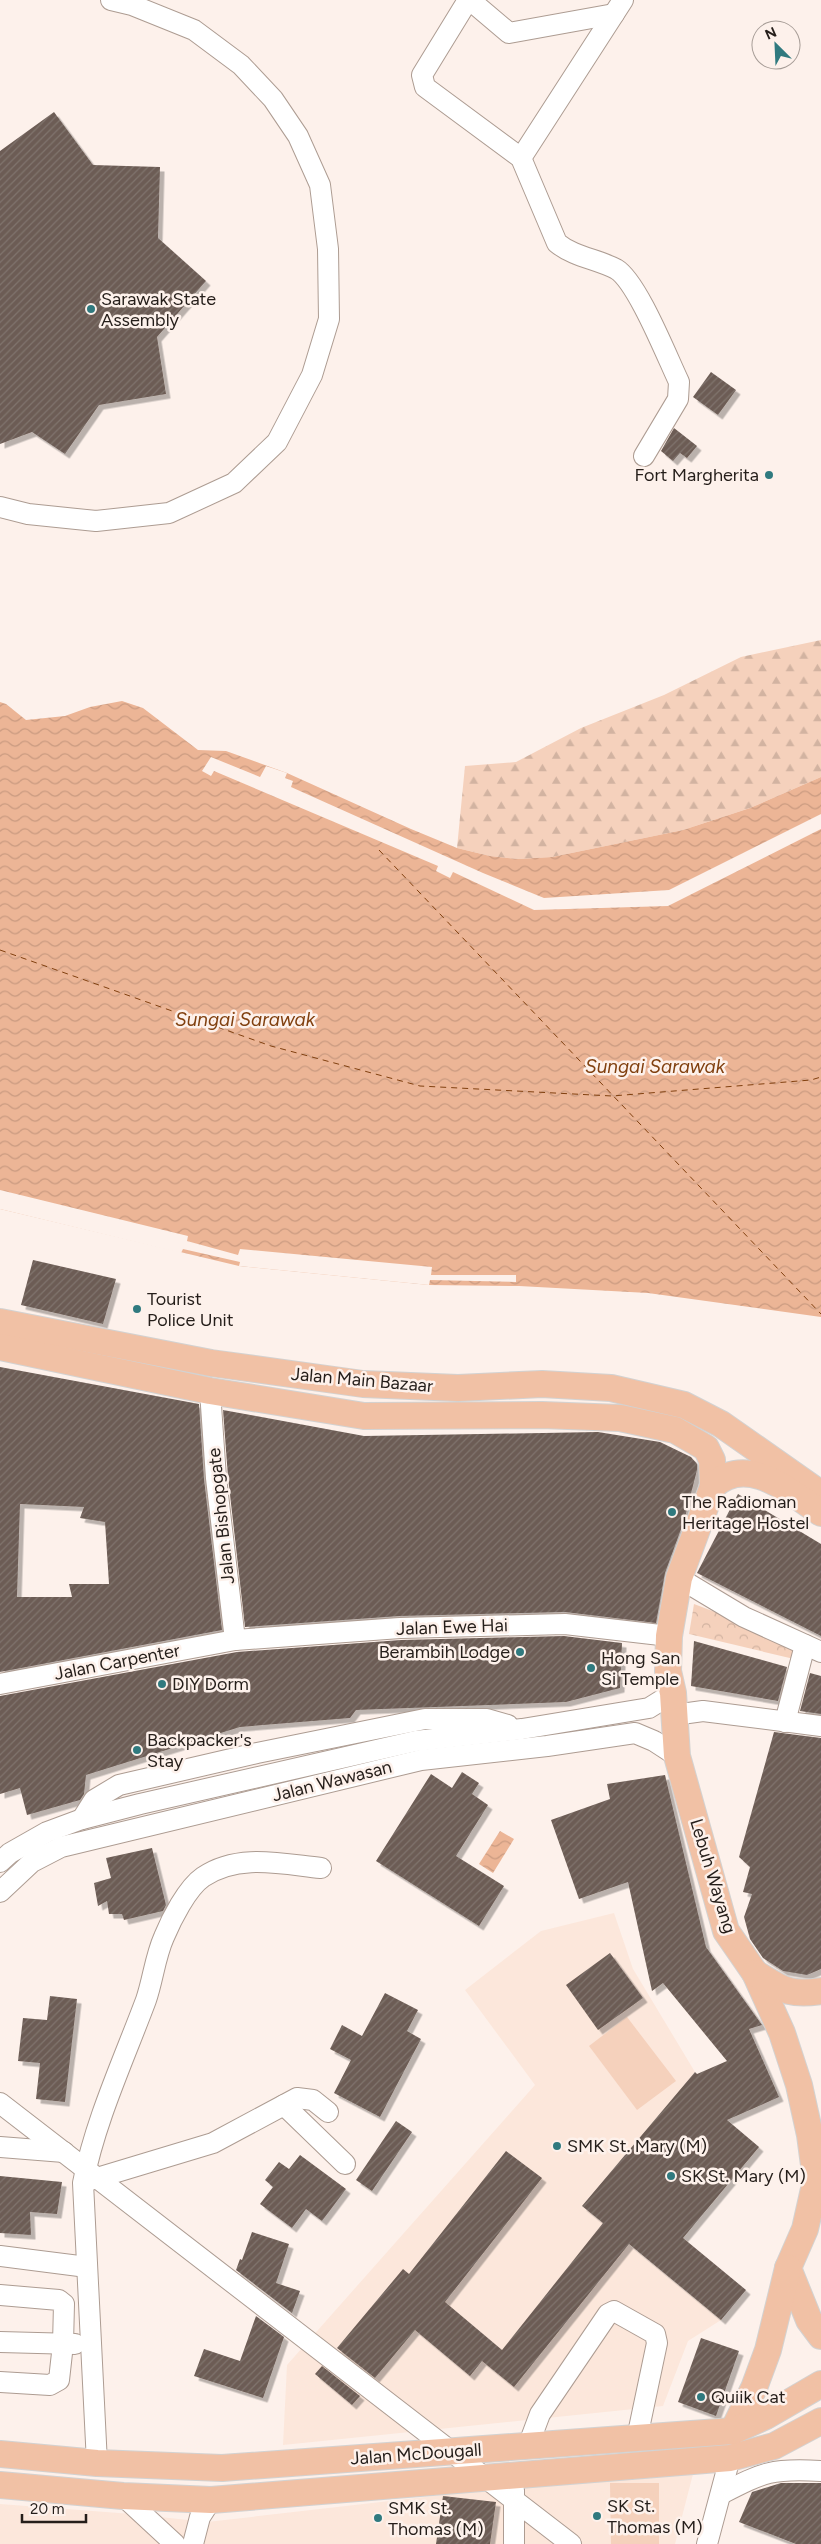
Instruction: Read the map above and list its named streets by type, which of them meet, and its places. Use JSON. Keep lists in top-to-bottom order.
{
  "streets": {
    "main road": ["Jalan Main Bazaar", "Lebuh Wayang", "Jalan McDougall"],
    "street": [
      "Jalan Bishopgate",
      "Jalan Ewe Hai",
      "Jalan Carpenter",
      "Jalan Wawasan"
    ]
  },
  "crossings": [
    ["Jalan Main Bazaar", "Jalan Bishopgate"],
    ["Jalan Main Bazaar", "Lebuh Wayang"],
    ["Jalan Bishopgate", "Jalan Ewe Hai"],
    ["Jalan Bishopgate", "Jalan Carpenter"],
    ["Jalan Ewe Hai", "Jalan Carpenter"],
    ["Jalan Ewe Hai", "Lebuh Wayang"],
    ["Jalan Wawasan", "Lebuh Wayang"],
    ["Lebuh Wayang", "Jalan McDougall"]
  ],
  "water": ["Sungai Sarawak"],
  "places": [
    "Sarawak State Assembly",
    "Fort Margherita",
    "Tourist Police Unit",
    "The Radioman Heritage Hostel",
    "Berambih Lodge",
    "Hong San Si Temple",
    "DIY Dorm",
    "Backpacker's Stay",
    "SMK St. Mary (M)",
    "SK St. Mary (M)",
    "Quiik Cat",
    "SK St. Thomas (M)",
    "SMK St. Thomas (M)"
  ],
  "scale_bar": "20 m",
  "north": "top left"
}
